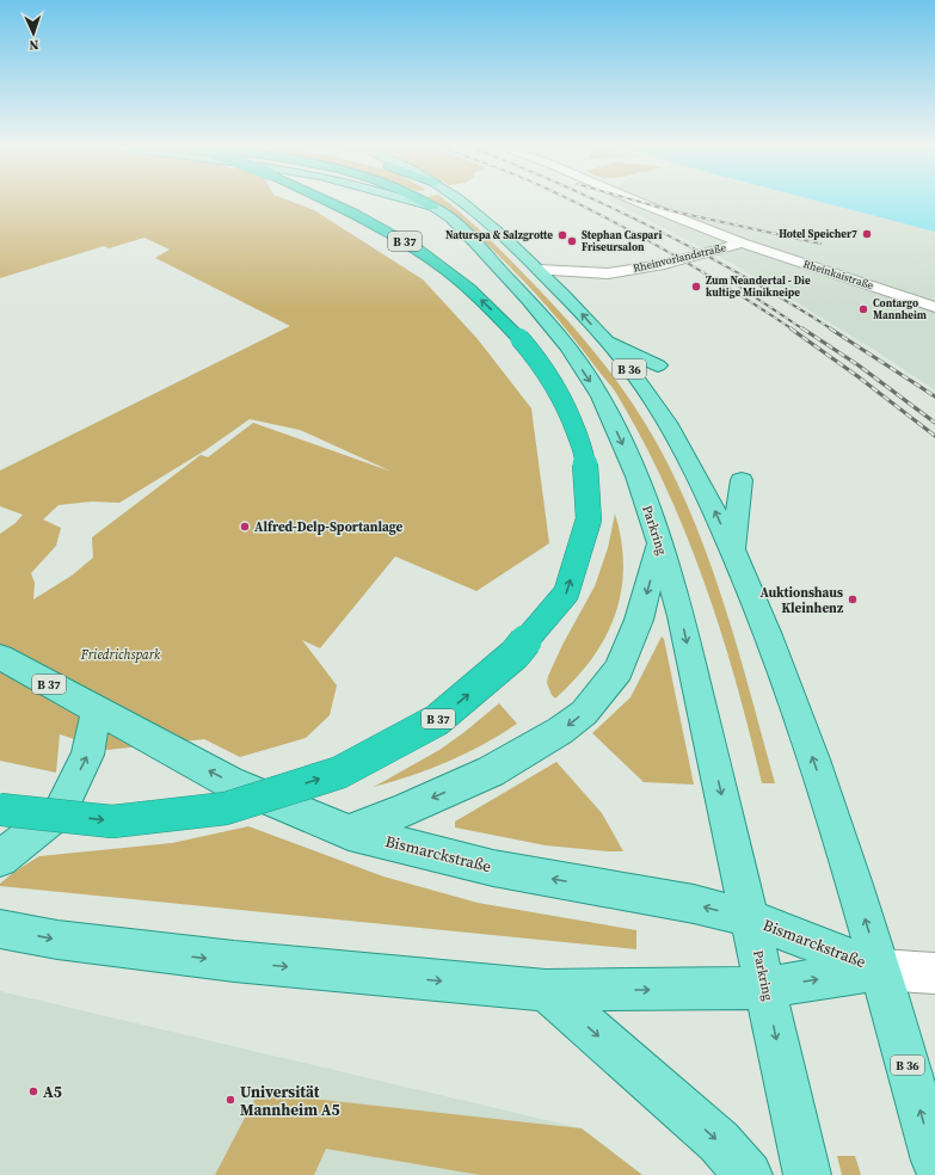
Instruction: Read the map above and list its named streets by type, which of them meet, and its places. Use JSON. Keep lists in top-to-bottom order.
{
  "streets": {
    "highway": ["B 37"],
    "main road": ["B 36", "Parkring", "Bismarckstraße"],
    "street": ["Rheinvorlandstraße", "Rheinkaistraße"]
  },
  "crossings": [
    ["Rheinvorlandstraße", "Rheinkaistraße"],
    ["Rheinvorlandstraße", "B 36"],
    ["B 36", "Bismarckstraße"],
    ["Parkring", "Bismarckstraße"]
  ],
  "parks": ["Friedrichspark"],
  "places": [
    "Hotel Speicher7",
    "Naturspa & Salzgrotte",
    "Stephan Caspari Friseursalon",
    "Zum Neandertal - Die kultige Minikneipe",
    "Contargo Mannheim",
    "Alfred-Delp-Sportanlage",
    "Auktionshaus Kleinhenz",
    "A5",
    "Universität Mannheim A5"
  ],
  "north": "bottom"
}
